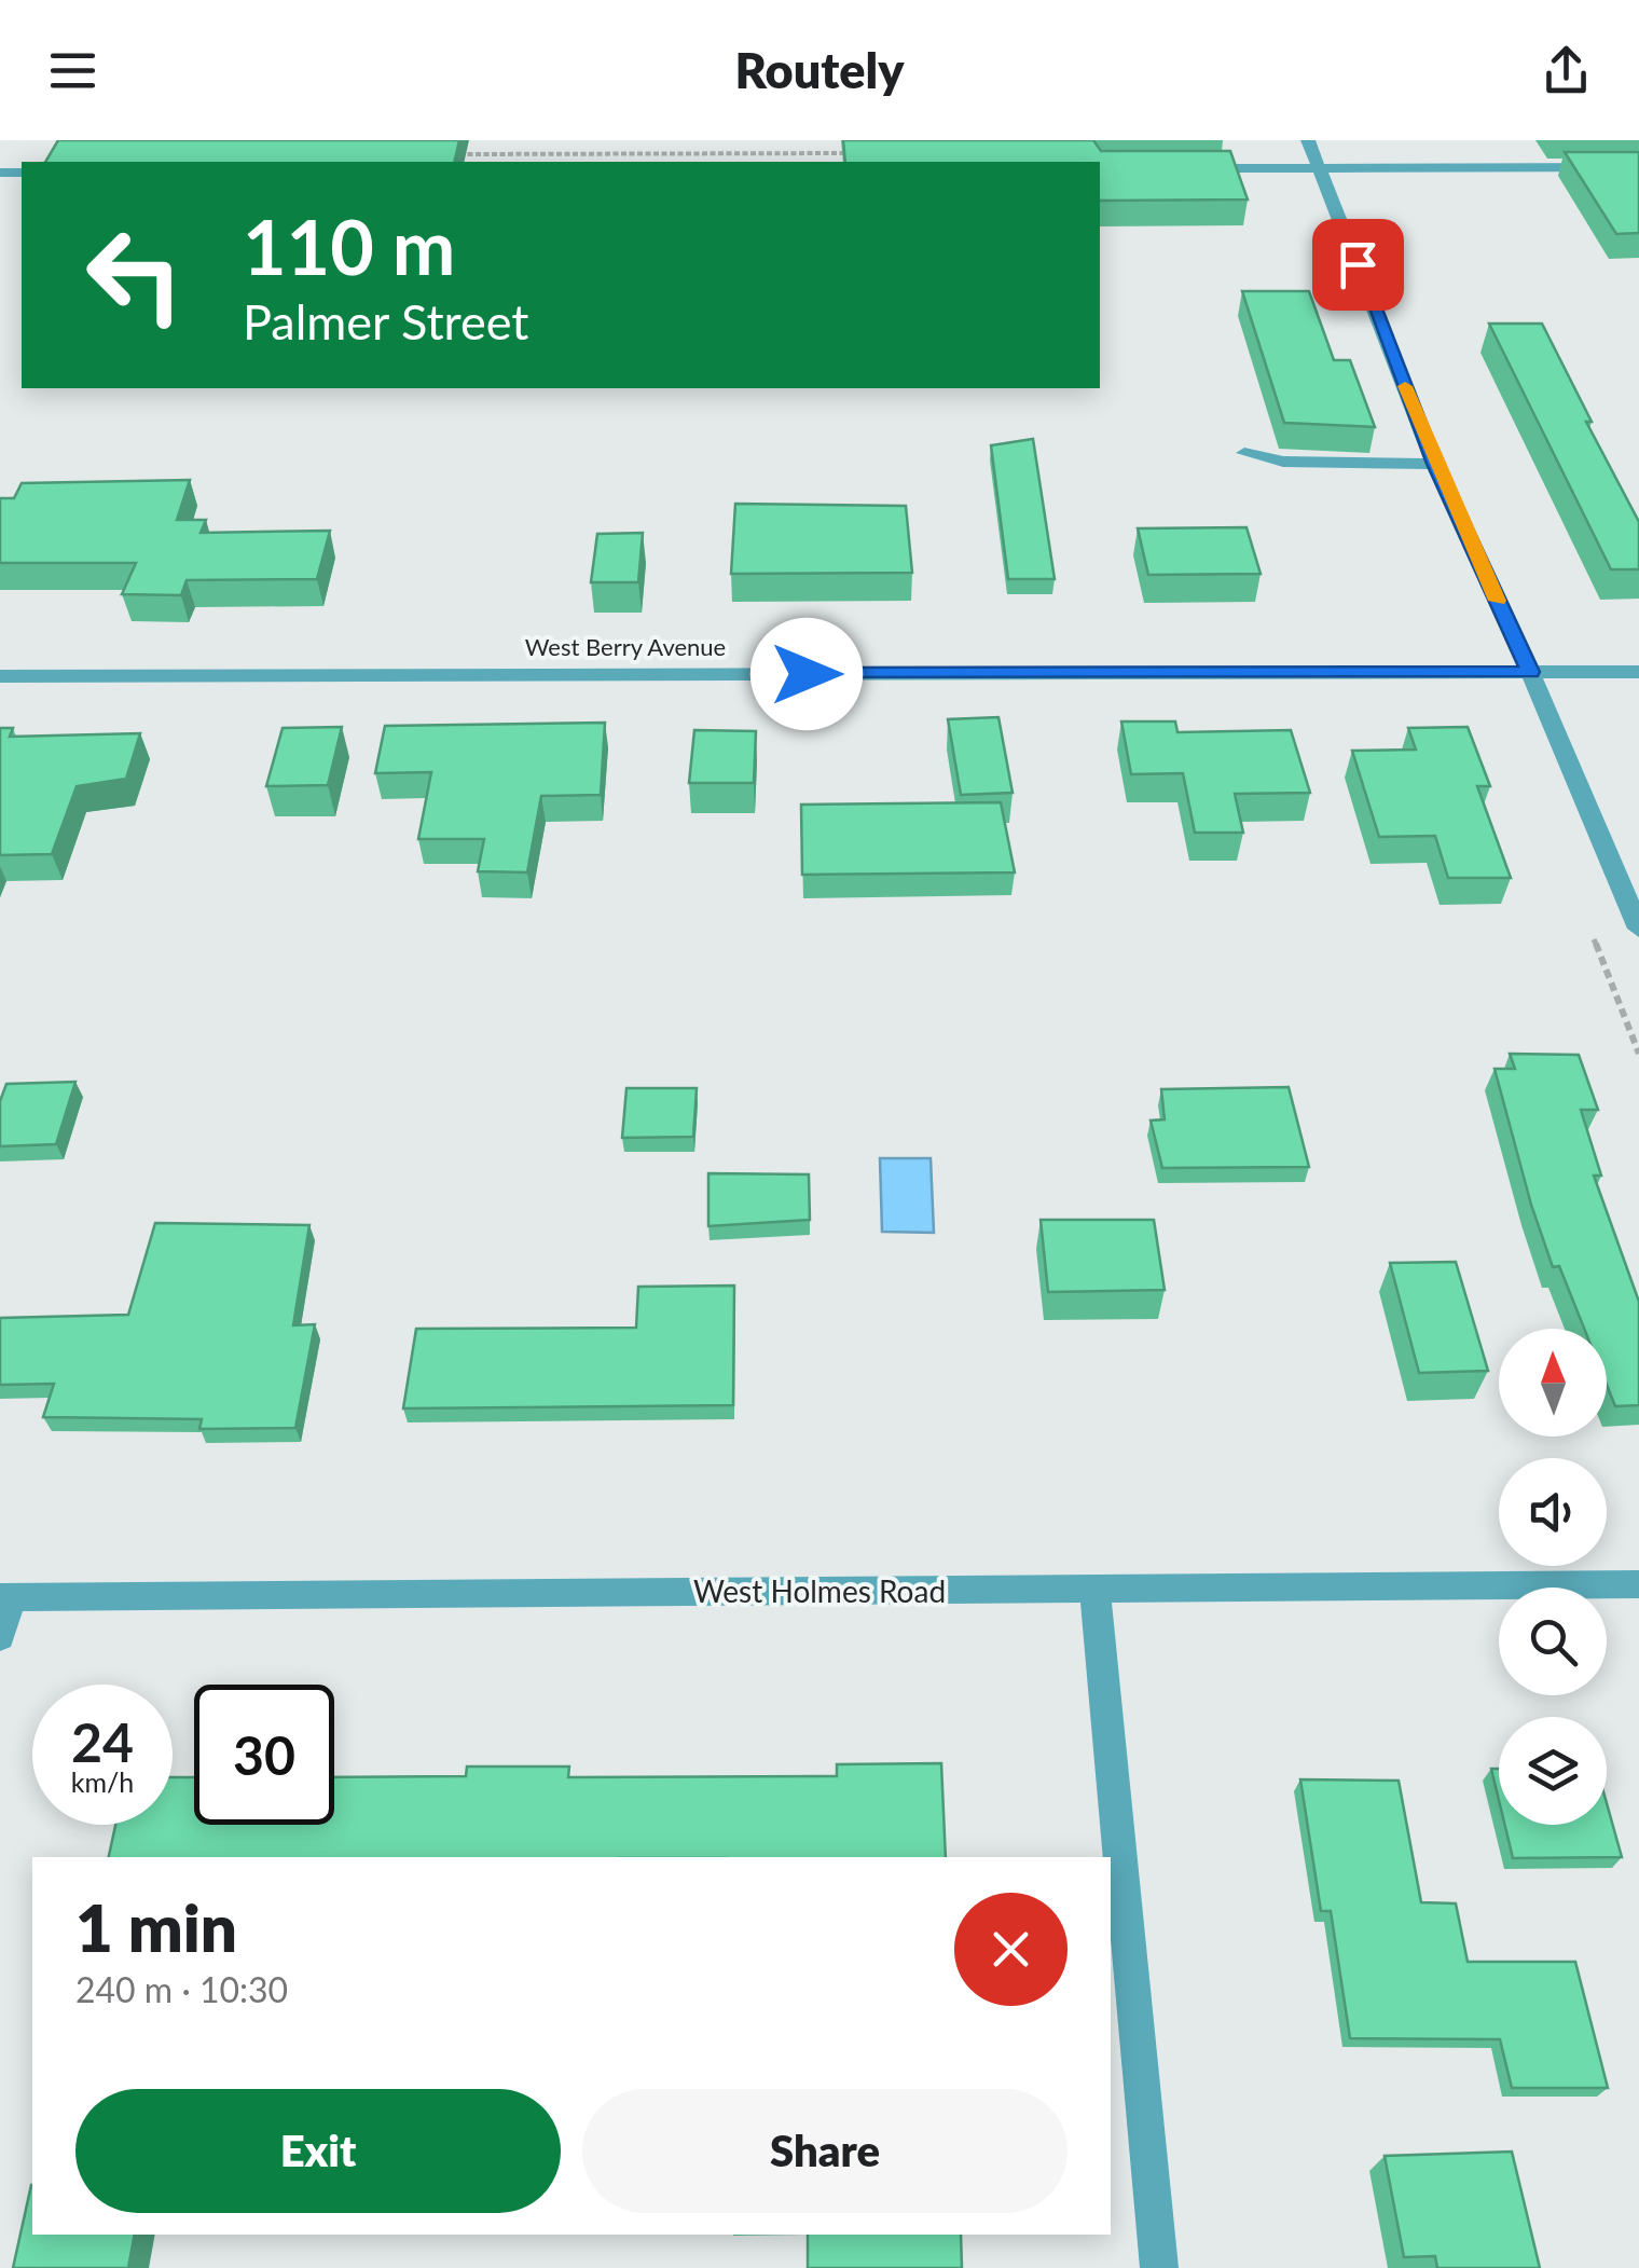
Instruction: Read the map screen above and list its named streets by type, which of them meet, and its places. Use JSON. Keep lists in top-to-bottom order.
{
  "streets": {
    "street": ["West Berry Avenue", "West Holmes Road"]
  },
  "north": "top",
  "page": {
    "header": "Routely",
    "turn": ["110 m", "Palmer Street"],
    "speed": "24 km/h",
    "limit": "30",
    "heading": ["1 min", "240 m · 10:30"],
    "buttons": ["Exit", "Share"]
  }
}
